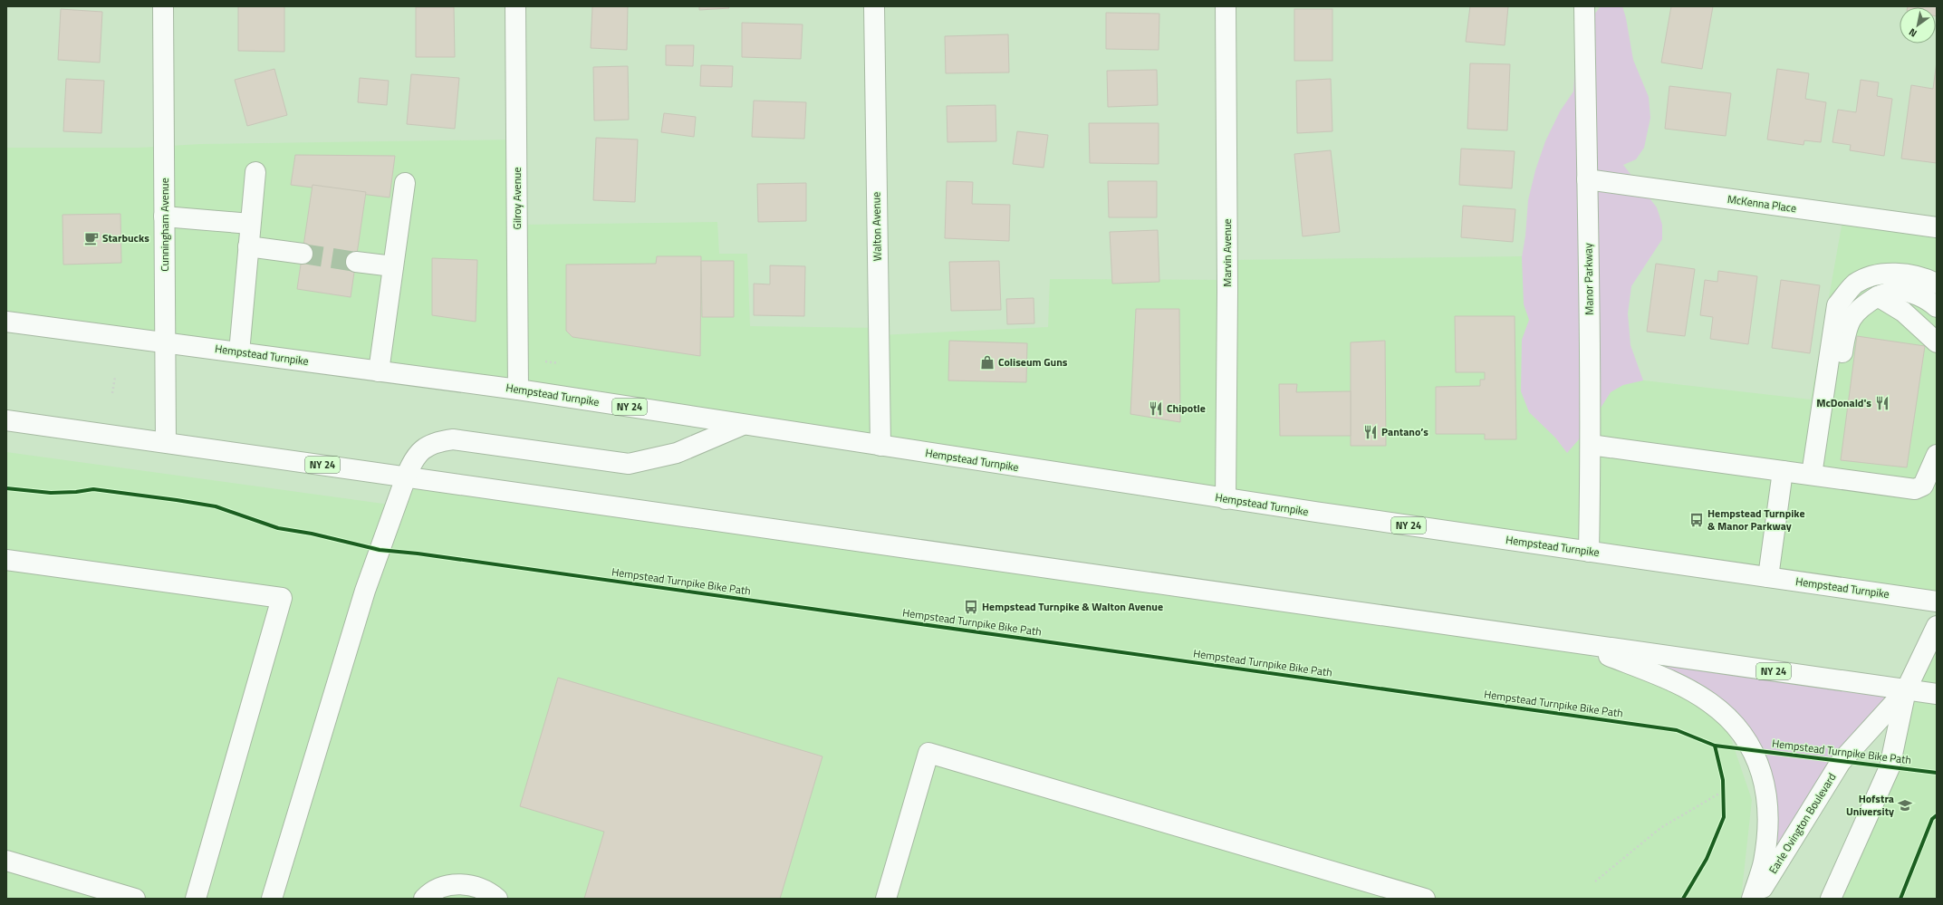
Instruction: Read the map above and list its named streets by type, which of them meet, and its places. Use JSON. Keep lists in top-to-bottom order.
{
  "streets": {
    "main road": [
      "Gilroy Avenue",
      "McKenna Place",
      "Cunningham Avenue",
      "Walton Avenue",
      "Marvin Avenue",
      "Manor Parkway",
      "Hempstead Turnpike",
      "NY 24",
      "Earle Ovington Boulevard"
    ],
    "cycle path": ["Hempstead Turnpike Bike Path"]
  },
  "crossings": [
    ["Gilroy Avenue", "Hempstead Turnpike"],
    ["McKenna Place", "Manor Parkway"],
    ["Cunningham Avenue", "Hempstead Turnpike"],
    ["Cunningham Avenue", "NY 24"],
    ["Walton Avenue", "Hempstead Turnpike"],
    ["Marvin Avenue", "Hempstead Turnpike"],
    ["Manor Parkway", "Hempstead Turnpike"],
    ["NY 24", "Earle Ovington Boulevard"]
  ],
  "places": {
    "cafe": ["Starbucks"],
    "shop": ["Coliseum Guns"],
    "restaurant": ["McDonald's", "Chipotle", "Pantano’s"],
    "bus stop": ["Hempstead Turnpike & Manor Parkway", "Hempstead Turnpike & Walton Avenue"],
    "school or university": ["Hofstra University"]
  },
  "north": "bottom left"
}
